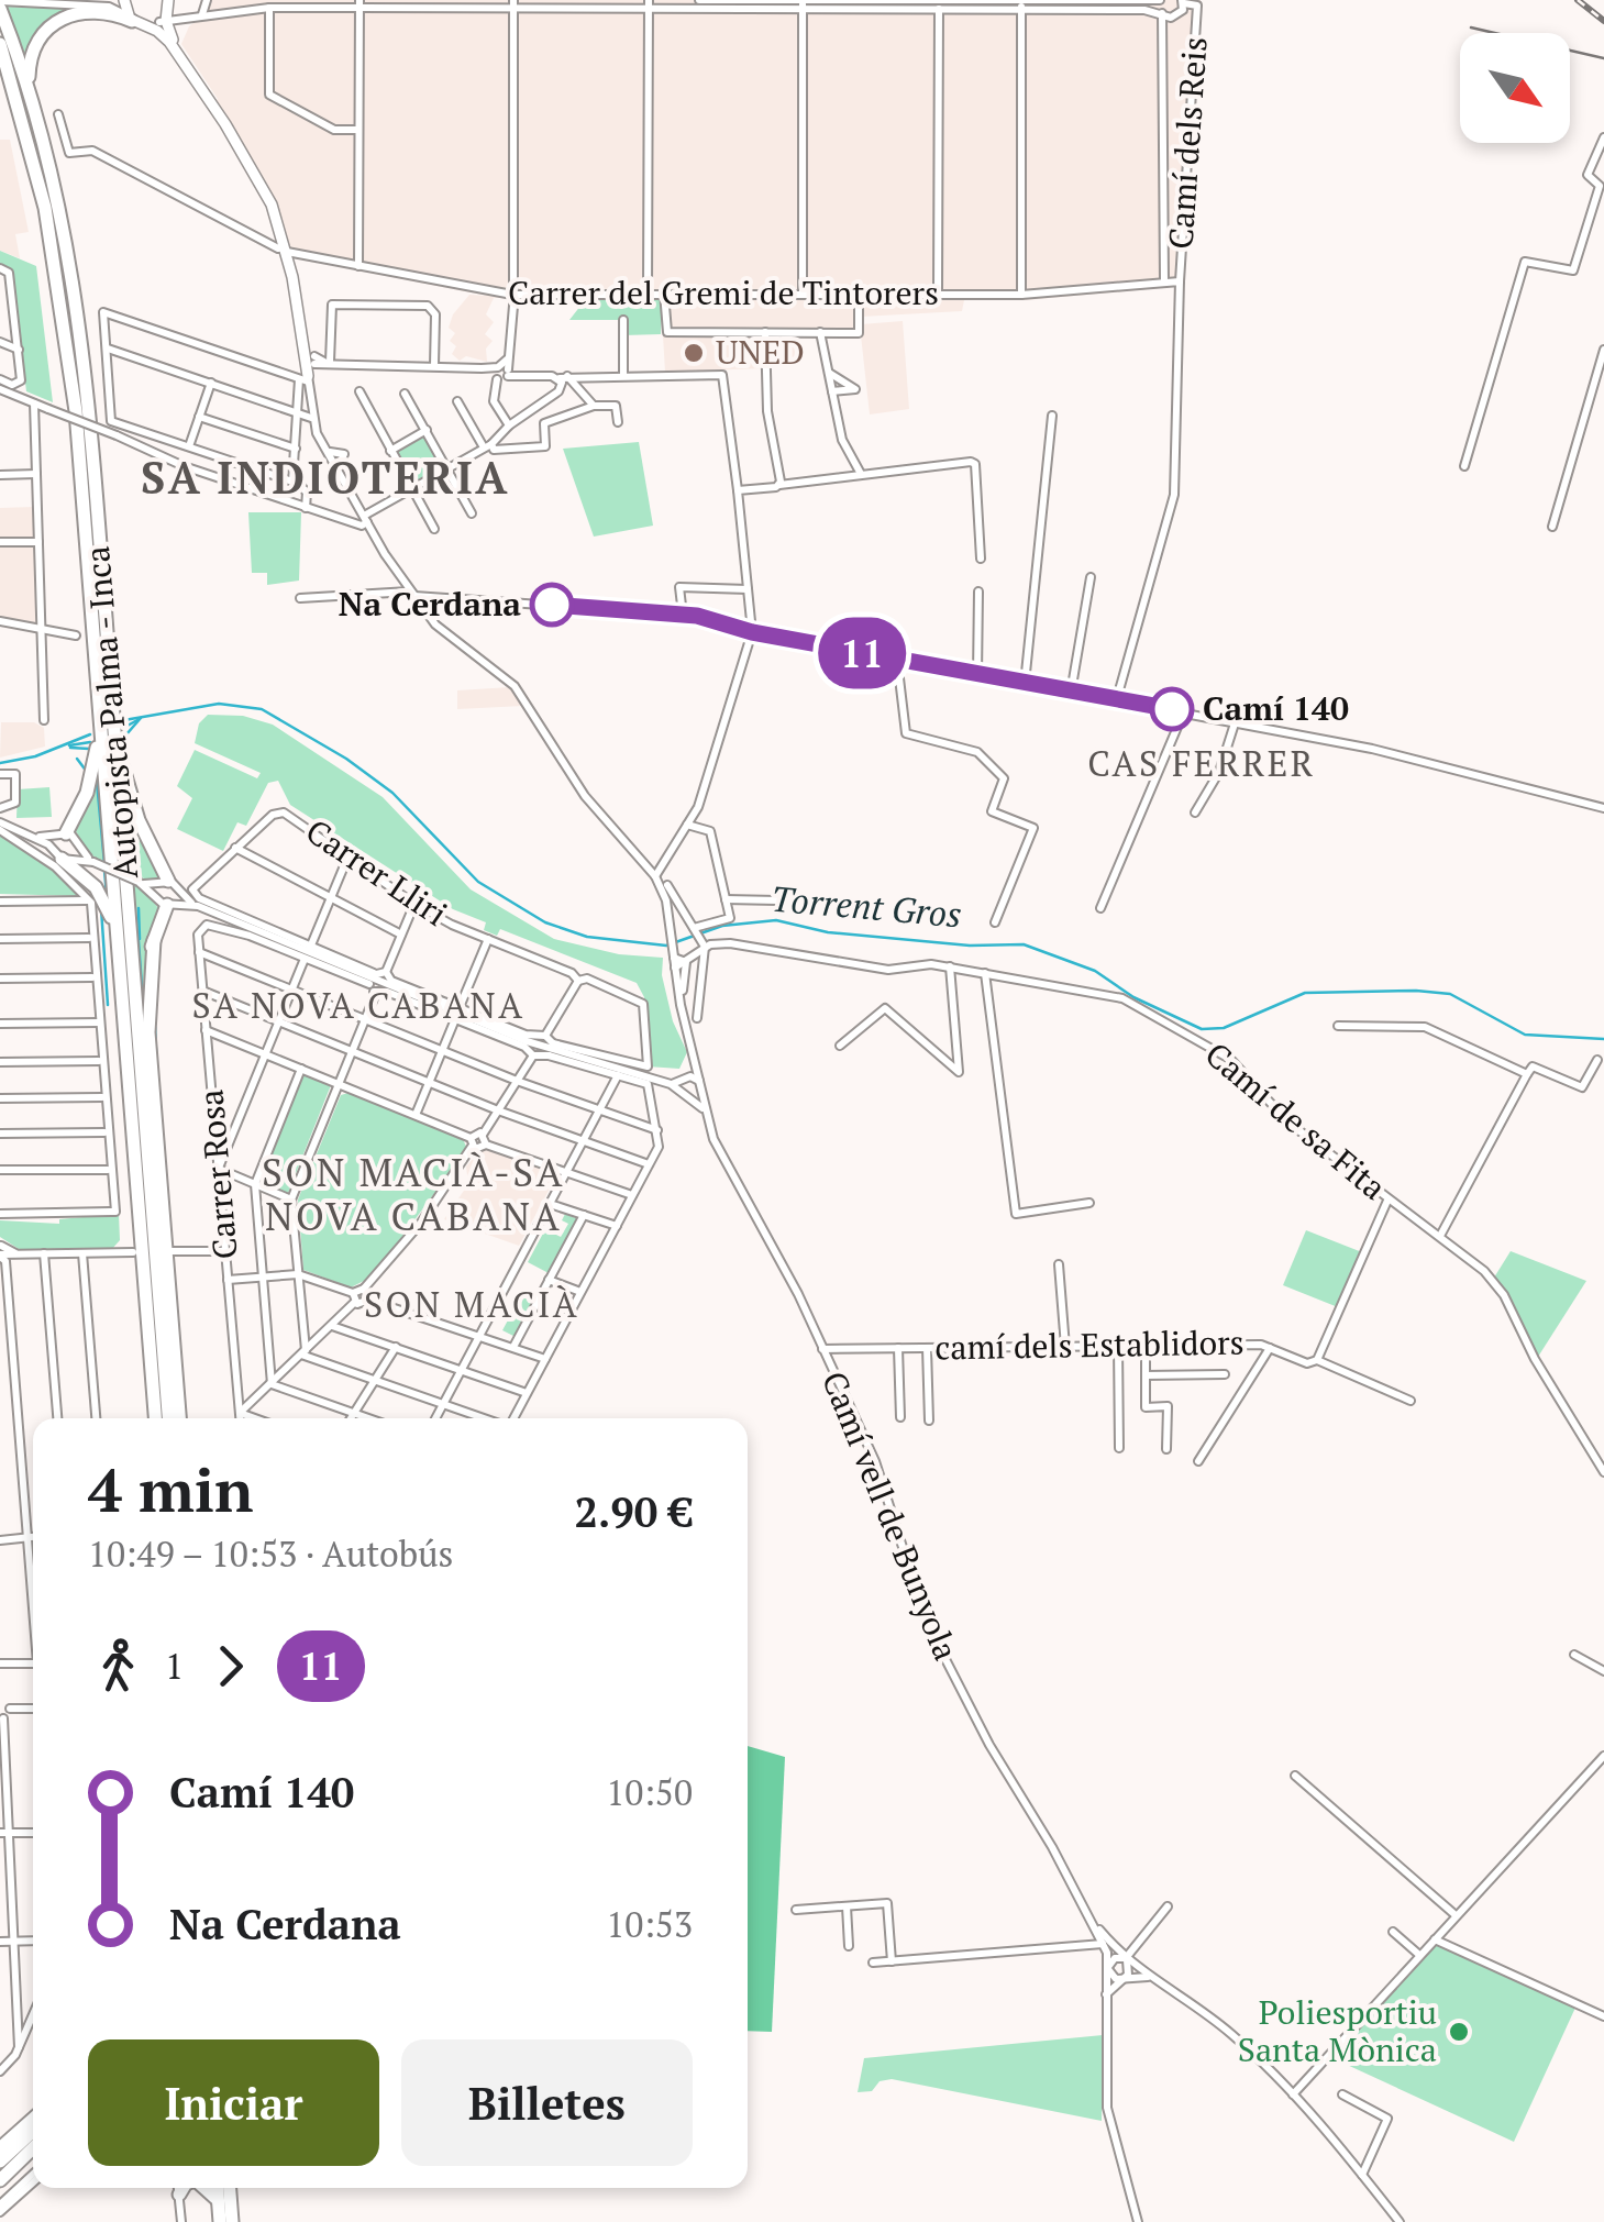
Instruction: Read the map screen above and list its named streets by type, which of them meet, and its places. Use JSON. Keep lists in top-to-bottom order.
{
  "streets": {
    "highway": ["Autopista Palma - Inca"],
    "main road": ["Camí vell de Bunyola"],
    "street": [
      "Camí dels Reis",
      "Carrer del Gremi de Tintorers",
      "Carrer Lliri",
      "Camí de sa Fita",
      "Carrer Rosa",
      "camí dels Establidors"
    ]
  },
  "crossings": [
    ["Camí dels Reis", "Carrer del Gremi de Tintorers"],
    ["Carrer del Gremi de Tintorers", "Camí vell de Bunyola"],
    ["camí dels Establidors", "Camí vell de Bunyola"]
  ],
  "districts": [
    "SA INDIOTERIA",
    "CAS FERRER",
    "SA NOVA CABANA",
    "SON MACIÀ-SA NOVA CABANA",
    "SON MACIÀ"
  ],
  "water": ["Torrent Gros"],
  "places": [
    "UNED",
    "Na Cerdana",
    "Camí 140",
    "Poliesportiu Santa Mònica"
  ],
  "lines": ["bus line 11"],
  "north": "bottom right",
  "page": {
    "on_map": "11",
    "heading": ["4 min", "10:49 – 10:53 · Autobús", "2.90 €"],
    "legs": ["1", "11"],
    "list": [
      {
        "name": "Camí 140",
        "value": "10:50"
      },
      {
        "name": "Na Cerdana",
        "value": "10:53"
      }
    ],
    "buttons": ["Iniciar", "Billetes"]
  }
}
